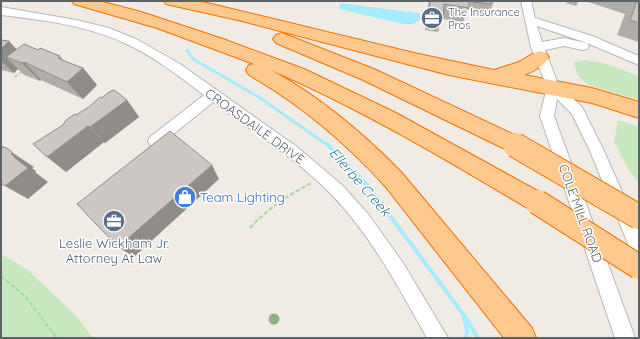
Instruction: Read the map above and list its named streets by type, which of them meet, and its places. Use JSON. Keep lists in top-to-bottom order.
{
  "streets": {
    "street": ["CROASDAILE DRIVE", "COLE MILL ROAD"]
  },
  "water": ["Ellerbe Creek"],
  "places": {
    "office": ["The Insurance Pros", "Leslie Wickham Jr. Attorney At Law"],
    "shop": ["Team Lighting"]
  }
}
